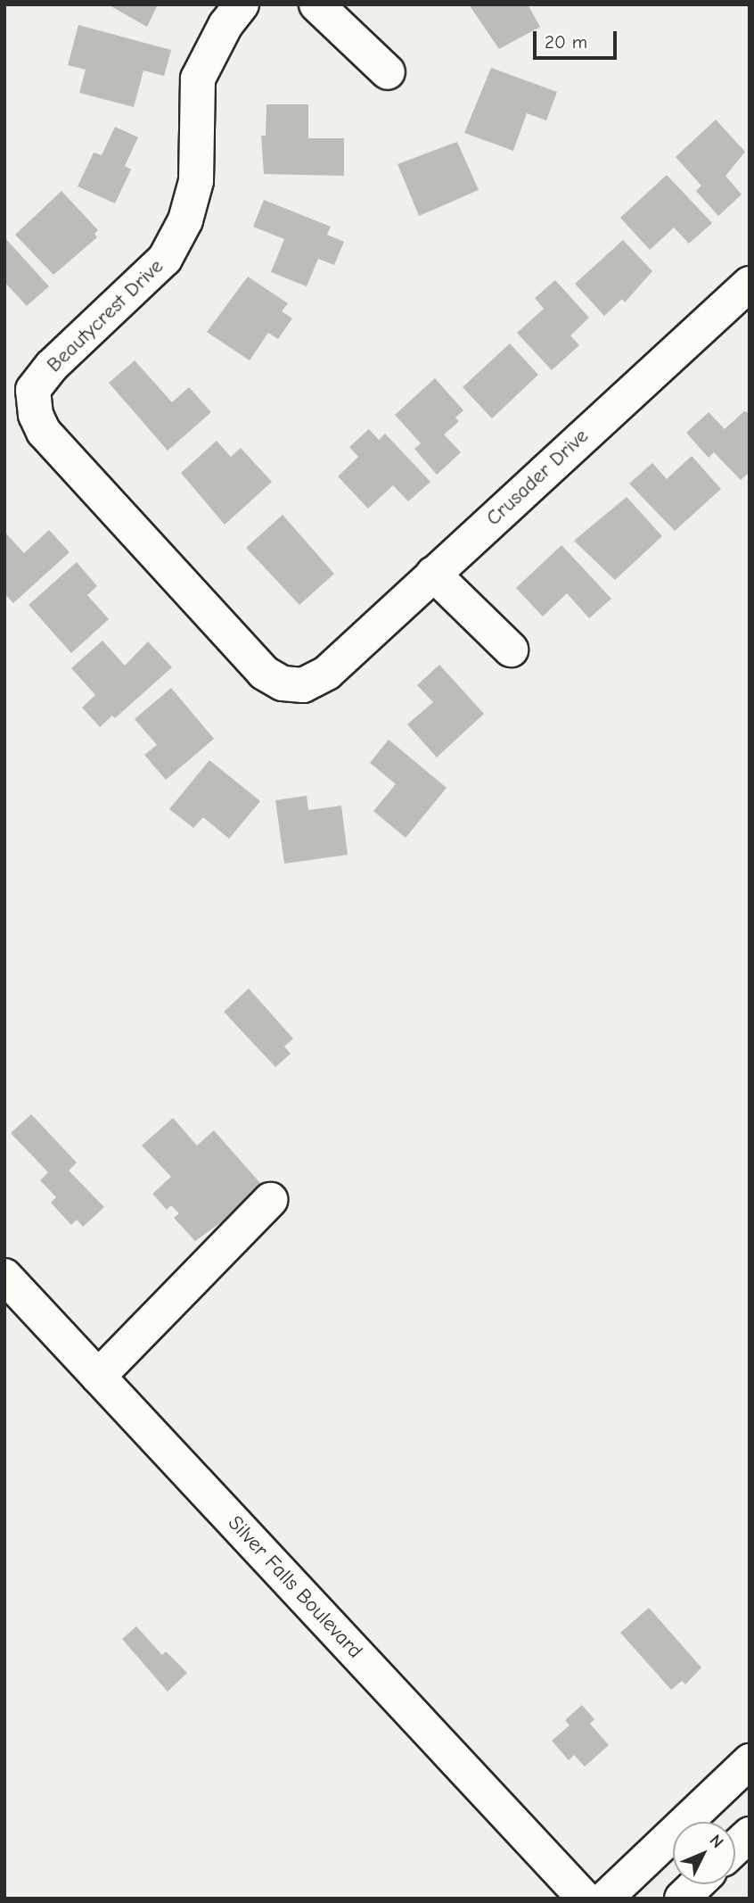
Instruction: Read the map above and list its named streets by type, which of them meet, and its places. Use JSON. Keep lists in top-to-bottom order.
{
  "streets": {
    "street": ["Beautycrest Drive", "Crusader Drive", "Silver Falls Boulevard"]
  },
  "crossings": [
    ["Beautycrest Drive", "Crusader Drive"]
  ],
  "scale_bar": "20 m",
  "north": "top right"
}
